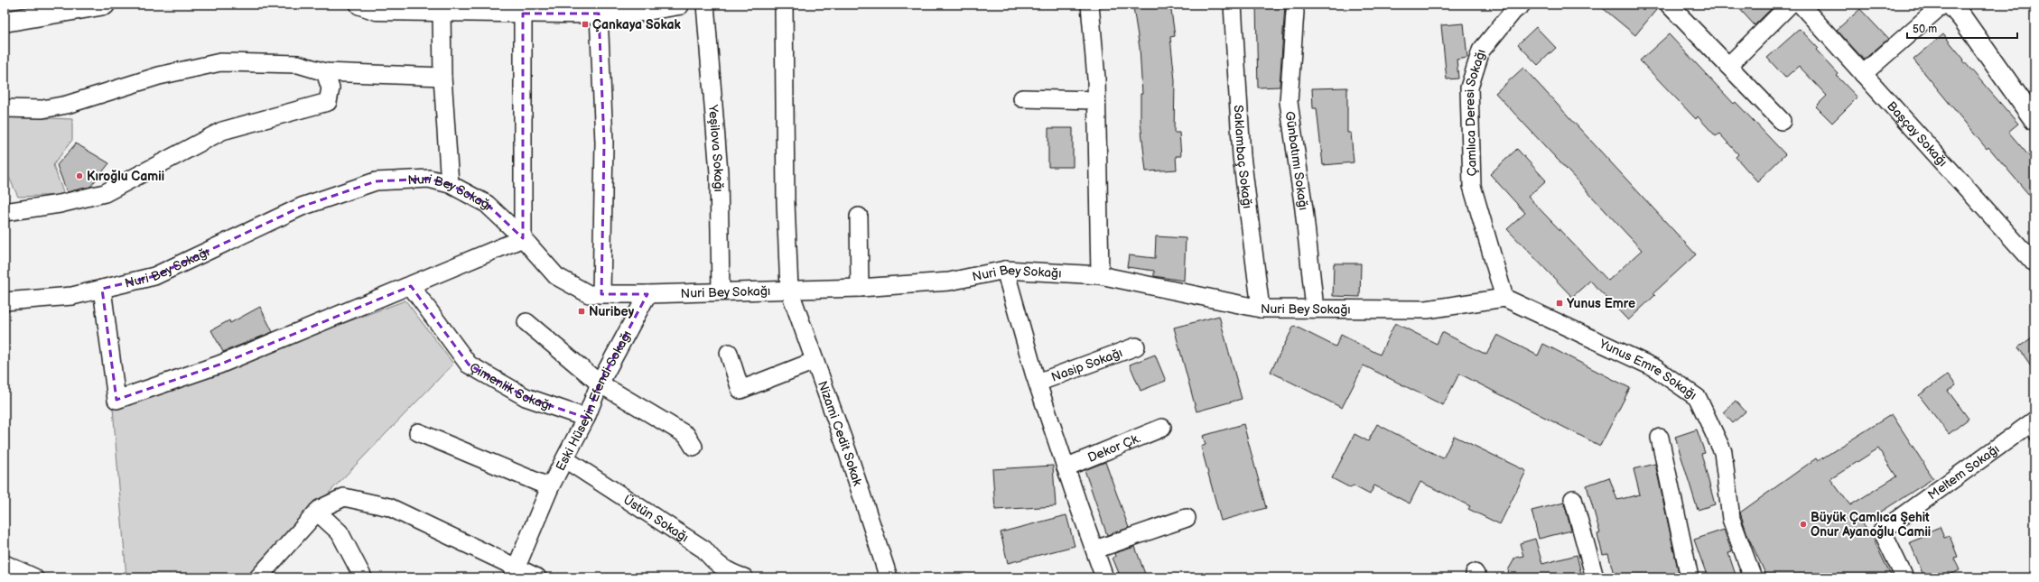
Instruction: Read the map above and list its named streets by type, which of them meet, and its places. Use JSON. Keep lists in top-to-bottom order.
{
  "streets": {
    "street": [
      "Çamlıca Deresi Sokağı",
      "Başçay Sokağı",
      "Yeşilova Sokağı",
      "Saklambaç Sokağı",
      "Günbatımı Sokağı",
      "Nuri Bey Sokağı",
      "Nasip Sokağı",
      "Yunus Emre Sokağı",
      "Çimenlik Sokağı",
      "Eski Hüseyin Efendi Sokağı",
      "Nizami Cedit Sokak",
      "Dekor Çk.",
      "Meltem Sokağı",
      "Üstün Sokağı"
    ]
  },
  "crossings": [
    ["Çamlıca Deresi Sokağı", "Nuri Bey Sokağı"],
    ["Çamlıca Deresi Sokağı", "Yunus Emre Sokağı"],
    ["Yeşilova Sokağı", "Nuri Bey Sokağı"],
    ["Saklambaç Sokağı", "Nuri Bey Sokağı"],
    ["Günbatımı Sokağı", "Nuri Bey Sokağı"],
    ["Nuri Bey Sokağı", "Yunus Emre Sokağı"],
    ["Nuri Bey Sokağı", "Eski Hüseyin Efendi Sokağı"],
    ["Nuri Bey Sokağı", "Nizami Cedit Sokak"],
    ["Çimenlik Sokağı", "Eski Hüseyin Efendi Sokağı"],
    ["Eski Hüseyin Efendi Sokağı", "Üstün Sokağı"]
  ],
  "places": {
    "transit": ["Çankaya Sokak", "Yunus Emre", "Nuribey"],
    "other": ["Kıroğlu Camii", "Büyük Çamlıca Şehit Onur Ayanoğlu Camii"]
  },
  "scale_bar": "50 m"
}
